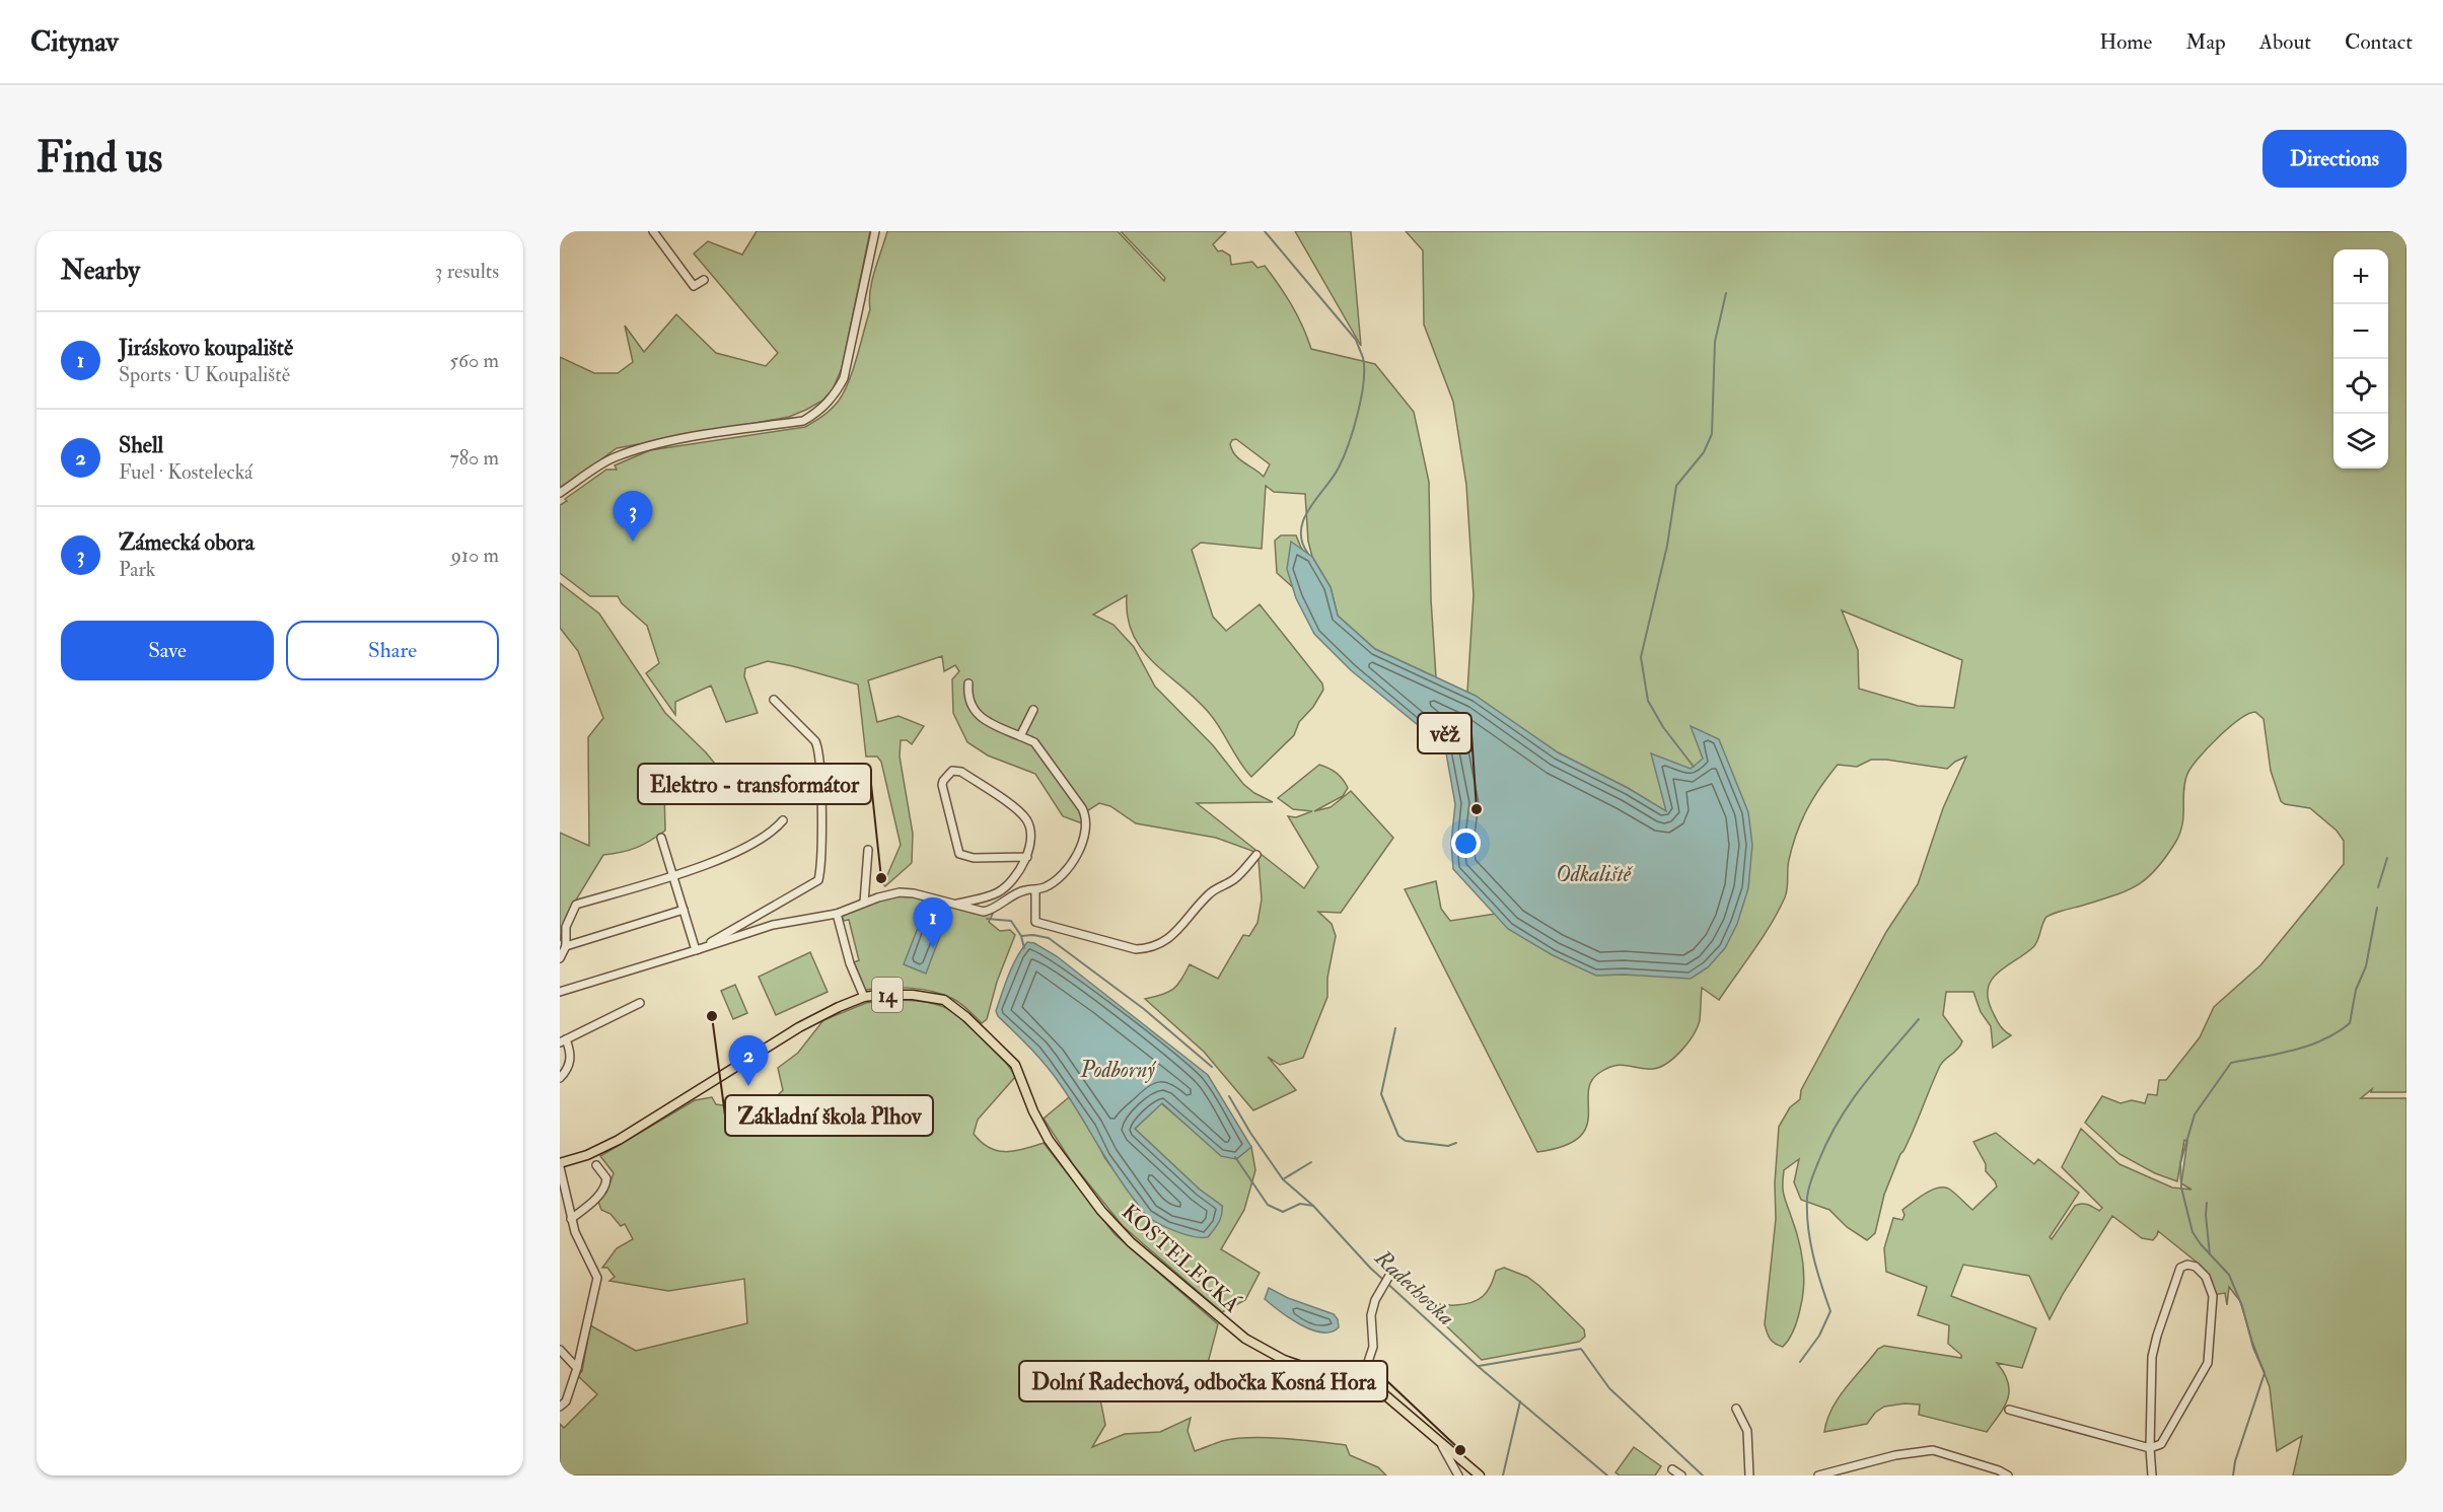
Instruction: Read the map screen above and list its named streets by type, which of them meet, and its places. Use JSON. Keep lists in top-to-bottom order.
{
  "streets": {
    "main road": ["14", "KOSTELECKÁ"]
  },
  "crossings": [
    ["14", "KOSTELECKÁ"]
  ],
  "water": ["Odkaliště", "Podborný", "Radechovka"],
  "places": [
    "věž",
    "Elektro - transformátor",
    "Základní škola Plhov",
    "Dolní Radechová, odbočka Kosná Hora"
  ],
  "page": {
    "header": "Citynav",
    "nav": [
      "Home",
      "Map",
      "About",
      "Contact"
    ],
    "buttons": [
      "Directions",
      ["Save", "Share"]
    ],
    "title": "Find us",
    "heading": ["Nearby", "3 results"],
    "map_buttons": ["+", "−"],
    "list": [
      {
        "mark": "1",
        "name": "Jiráskovo koupaliště",
        "note": "Sports · U Koupaliště",
        "value": "560 m"
      },
      {
        "mark": "2",
        "name": "Shell",
        "note": "Fuel · Kostelecká",
        "value": "780 m"
      },
      {
        "mark": "3",
        "name": "Zámecká obora",
        "note": "Park",
        "value": "910 m"
      }
    ],
    "pins": ["3", "1", "2"]
  }
}
